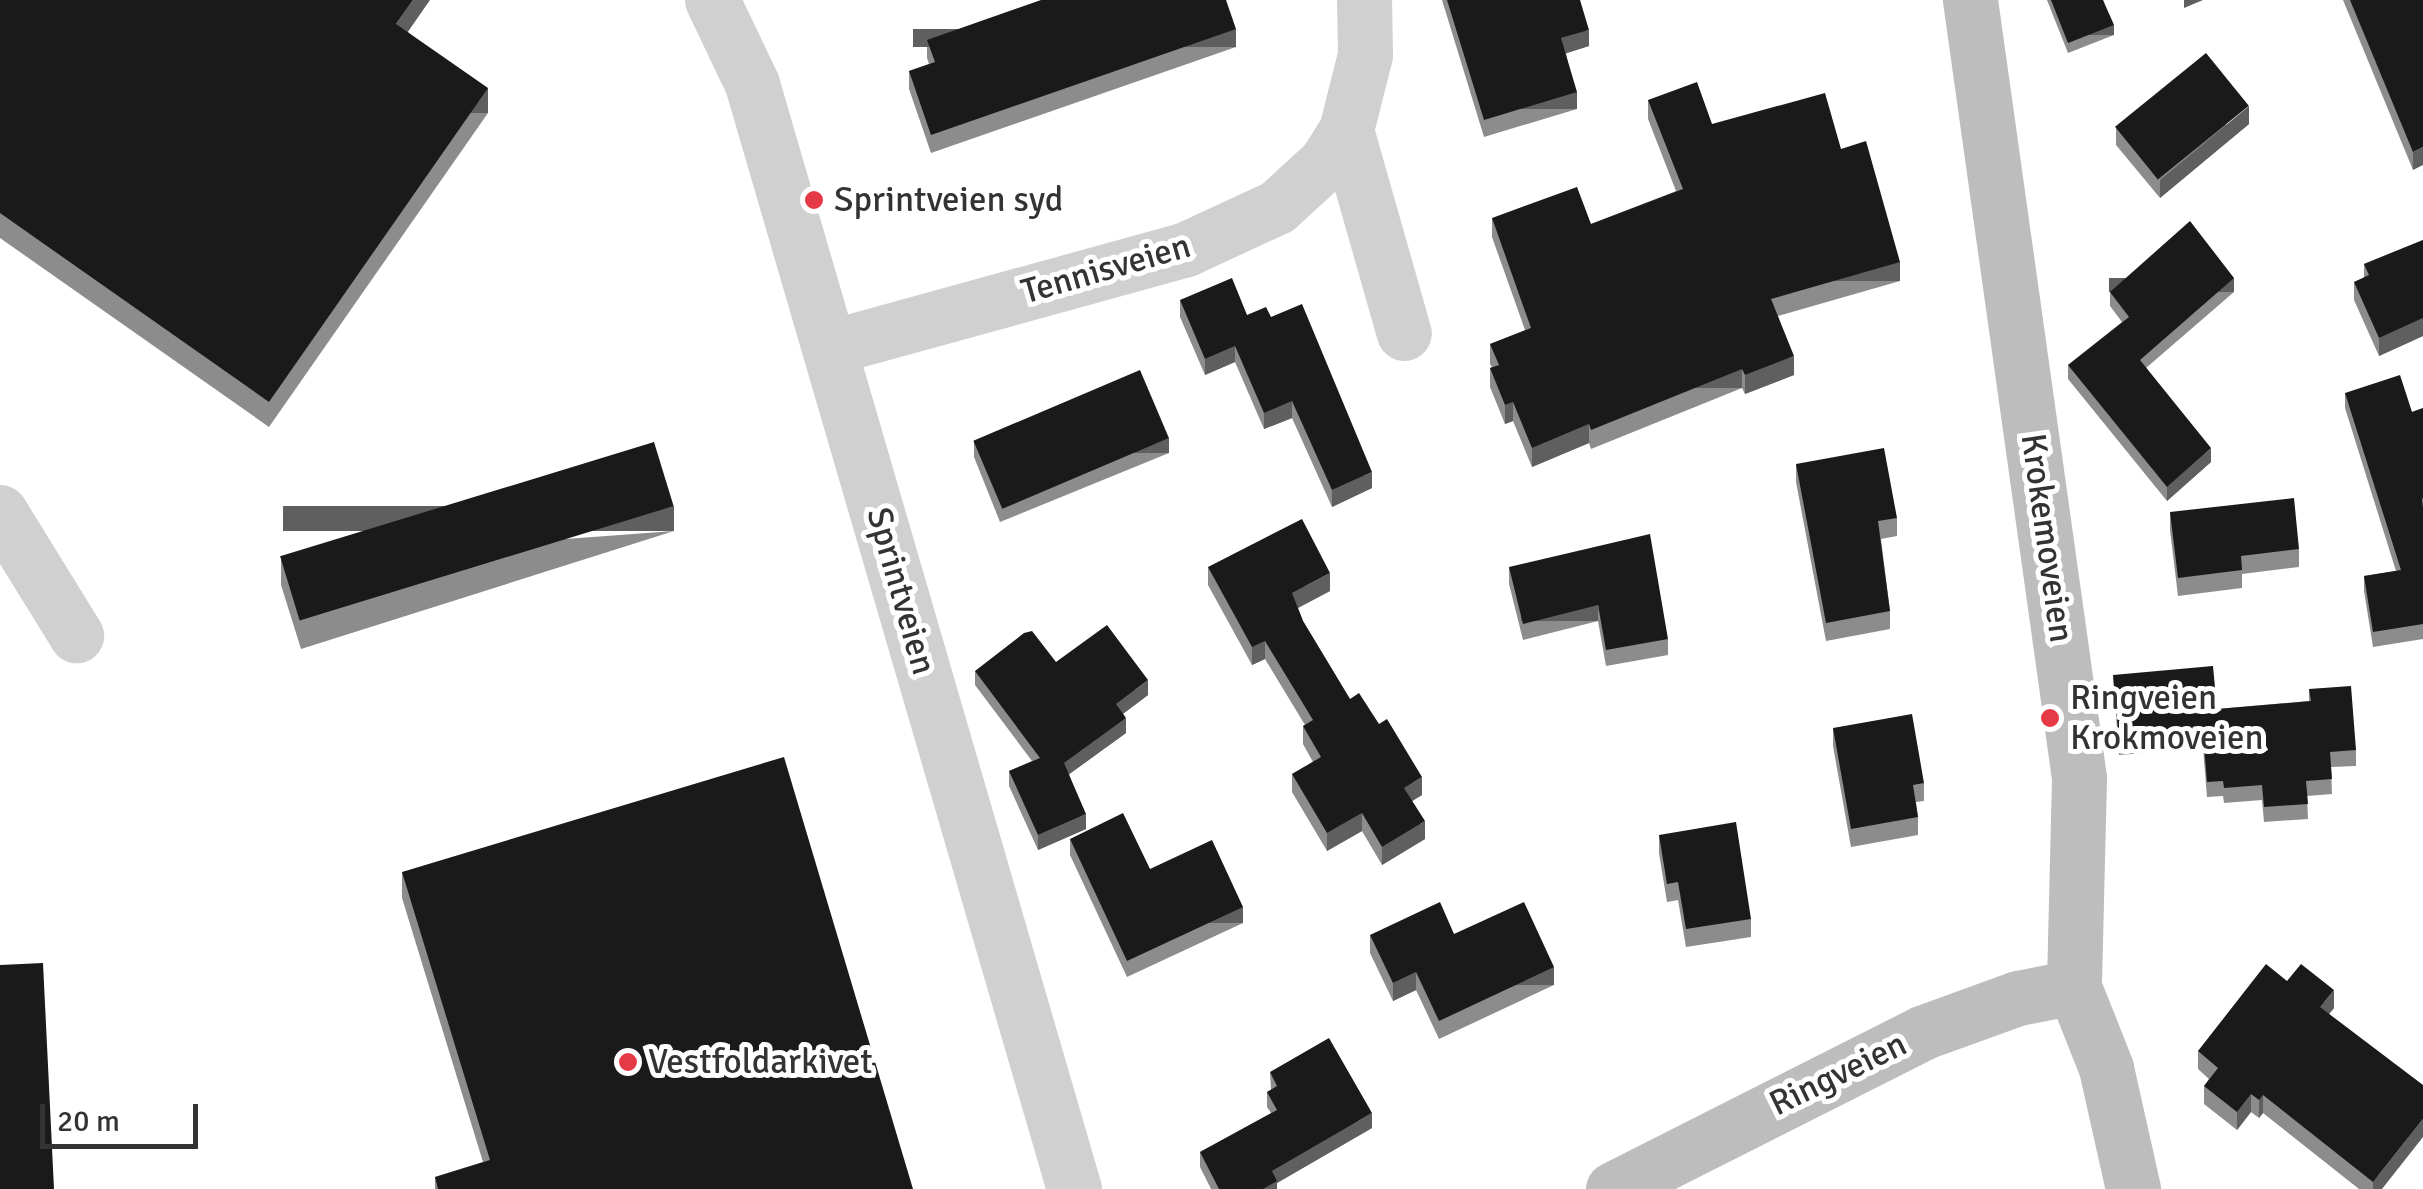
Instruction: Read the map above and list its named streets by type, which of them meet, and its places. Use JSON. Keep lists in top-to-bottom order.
{
  "streets": {
    "main road": ["Krokemoveien", "Ringveien"],
    "street": ["Tennisveien", "Sprintveien"]
  },
  "crossings": [
    ["Tennisveien", "Sprintveien"],
    ["Krokemoveien", "Ringveien"]
  ],
  "places": ["Sprintveien syd", "Ringveien Krokmoveien", "Vestfoldarkivet"],
  "scale_bar": "20 m"
}
